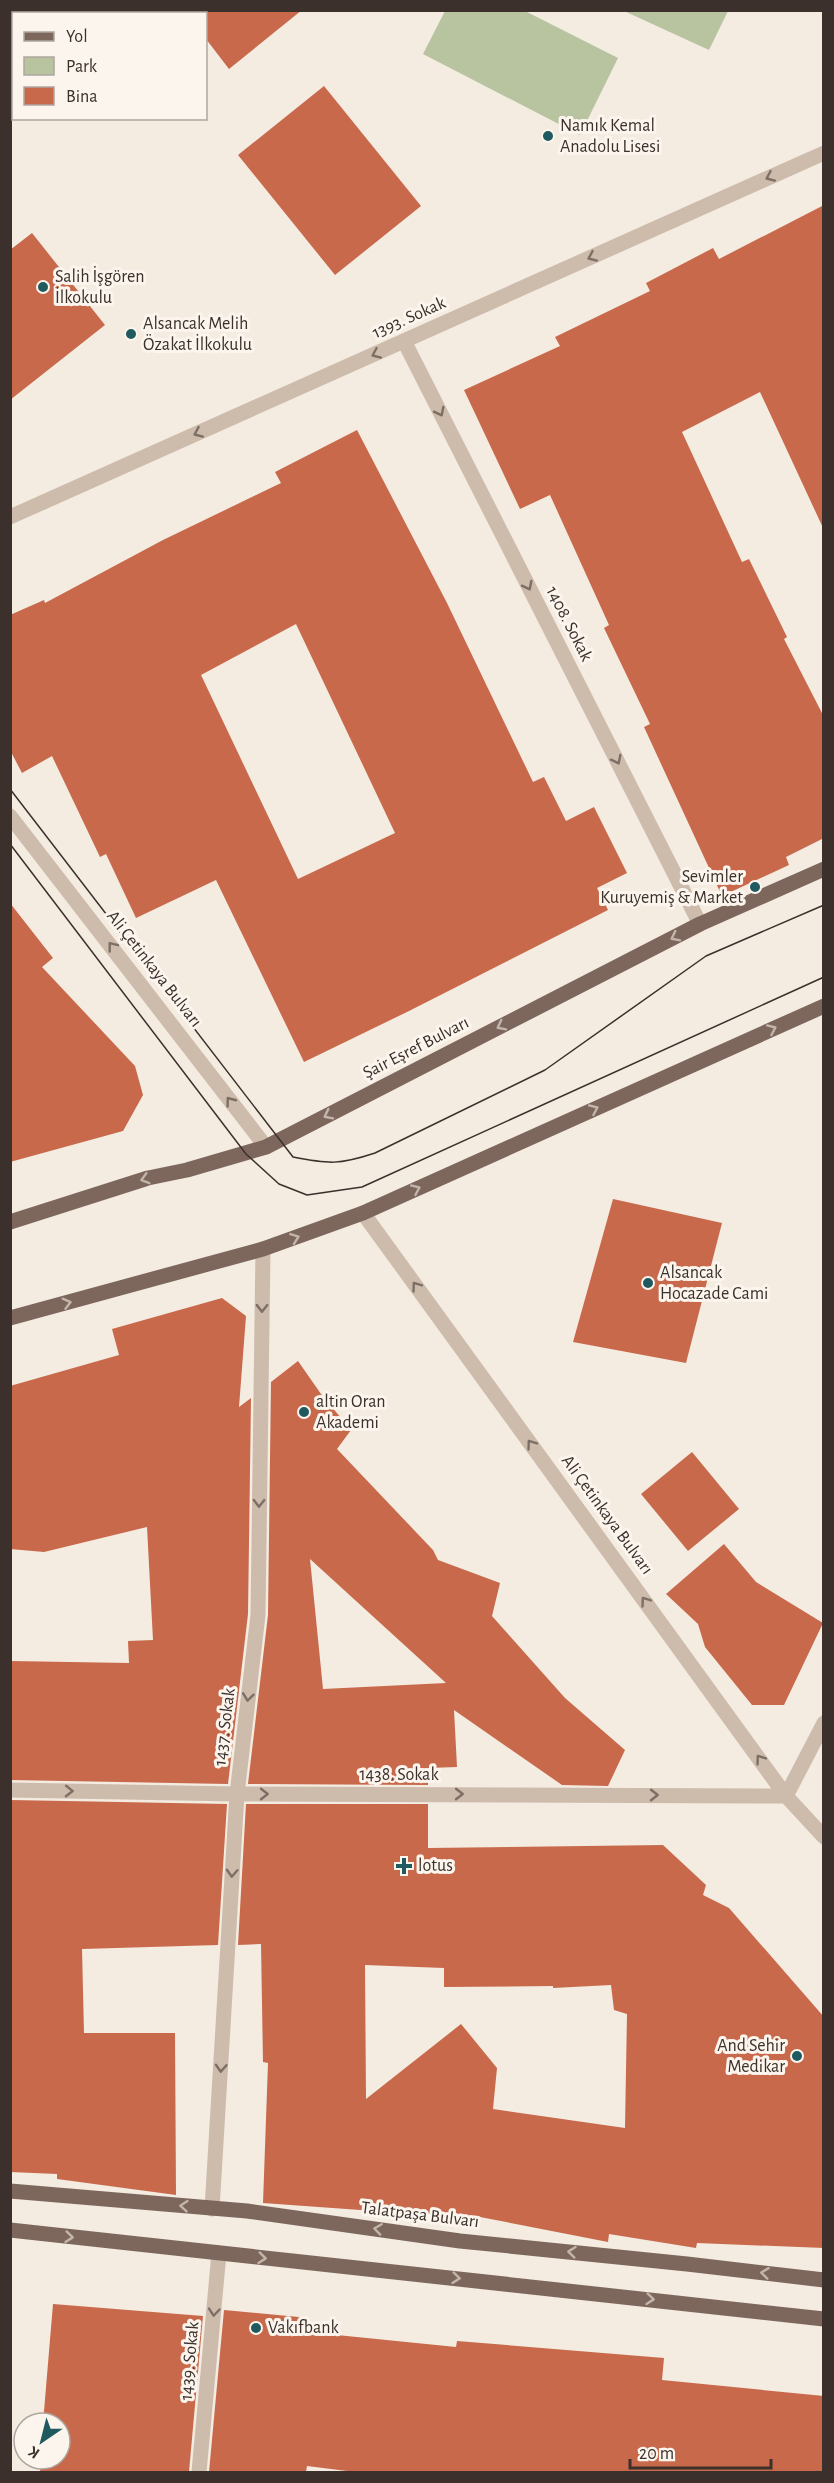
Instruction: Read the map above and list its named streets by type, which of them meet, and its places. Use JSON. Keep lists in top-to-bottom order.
{
  "streets": {
    "main road": ["Şair Eşref Bulvarı", "Talatpaşa Bulvarı"],
    "street": [
      "1393. Sokak",
      "1408. Sokak",
      "Ali Çetinkaya Bulvarı",
      "1437. Sokak",
      "1438. Sokak",
      "1439. Sokak"
    ]
  },
  "crossings": [
    ["1393. Sokak", "1408. Sokak"],
    ["1408. Sokak", "Şair Eşref Bulvarı"],
    ["Ali Çetinkaya Bulvarı", "Şair Eşref Bulvarı"],
    ["Ali Çetinkaya Bulvarı", "1438. Sokak"],
    ["1437. Sokak", "1438. Sokak"],
    ["1437. Sokak", "Talatpaşa Bulvarı"]
  ],
  "one_way": [
    "1393. Sokak",
    "1408. Sokak",
    "Ali Çetinkaya Bulvarı",
    "1437. Sokak",
    "1438. Sokak",
    "1439. Sokak"
  ],
  "places": {
    "other": [
      "Namık Kemal Anadolu Lisesi",
      "Salih İşgören İlkokulu",
      "Alsancak Melih Özakat İlkokulu",
      "Sevimler Kuruyemiş & Market",
      "Alsancak Hocazade Cami",
      "altin Oran Akademi",
      "And Sehir Medikar",
      "Vakıfbank"
    ],
    "health": ["lotus"]
  },
  "legend": ["Yol", "Park", "Bina"],
  "scale_bar": "20 m",
  "north": "bottom left"
}
